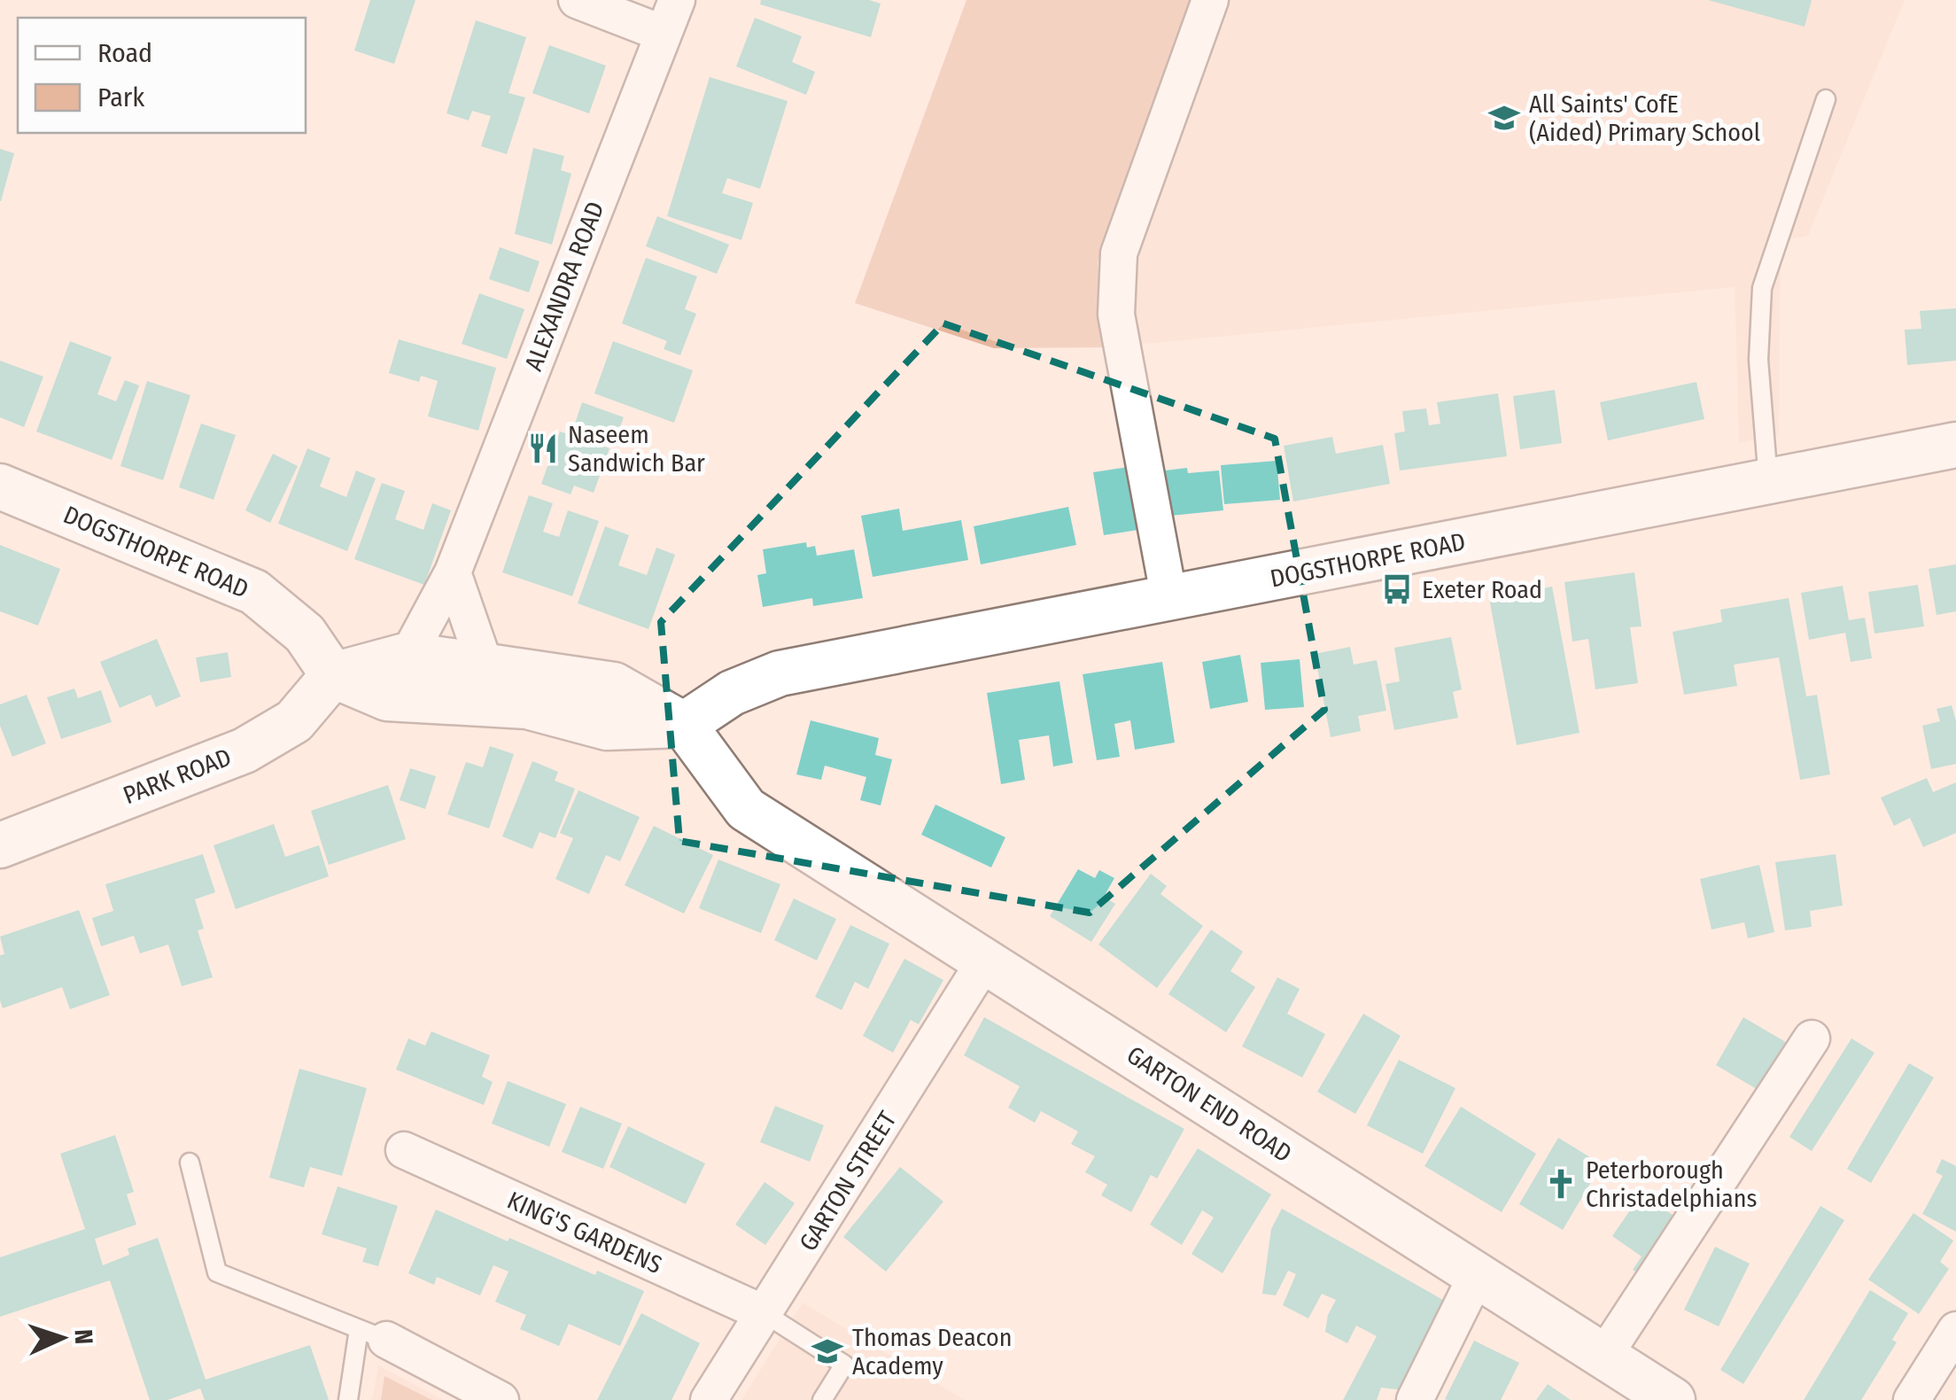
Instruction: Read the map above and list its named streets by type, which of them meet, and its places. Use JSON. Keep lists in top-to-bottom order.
{
  "streets": {
    "street": [
      "ALEXANDRA ROAD",
      "DOGSTHORPE ROAD",
      "PARK ROAD",
      "GARTON END ROAD",
      "GARTON STREET",
      "KING'S GARDENS"
    ]
  },
  "crossings": [
    ["DOGSTHORPE ROAD", "PARK ROAD"],
    ["DOGSTHORPE ROAD", "GARTON END ROAD"],
    ["GARTON END ROAD", "GARTON STREET"],
    ["GARTON STREET", "KING'S GARDENS"]
  ],
  "places": {
    "school or university": ["All Saints' CofE (Aided) Primary School", "Thomas Deacon Academy"],
    "restaurant": ["Naseem Sandwich Bar"],
    "bus stop": ["Exeter Road"],
    "church": ["Peterborough Christadelphians"]
  },
  "legend": ["Road", "Park"],
  "north": "right"
}
